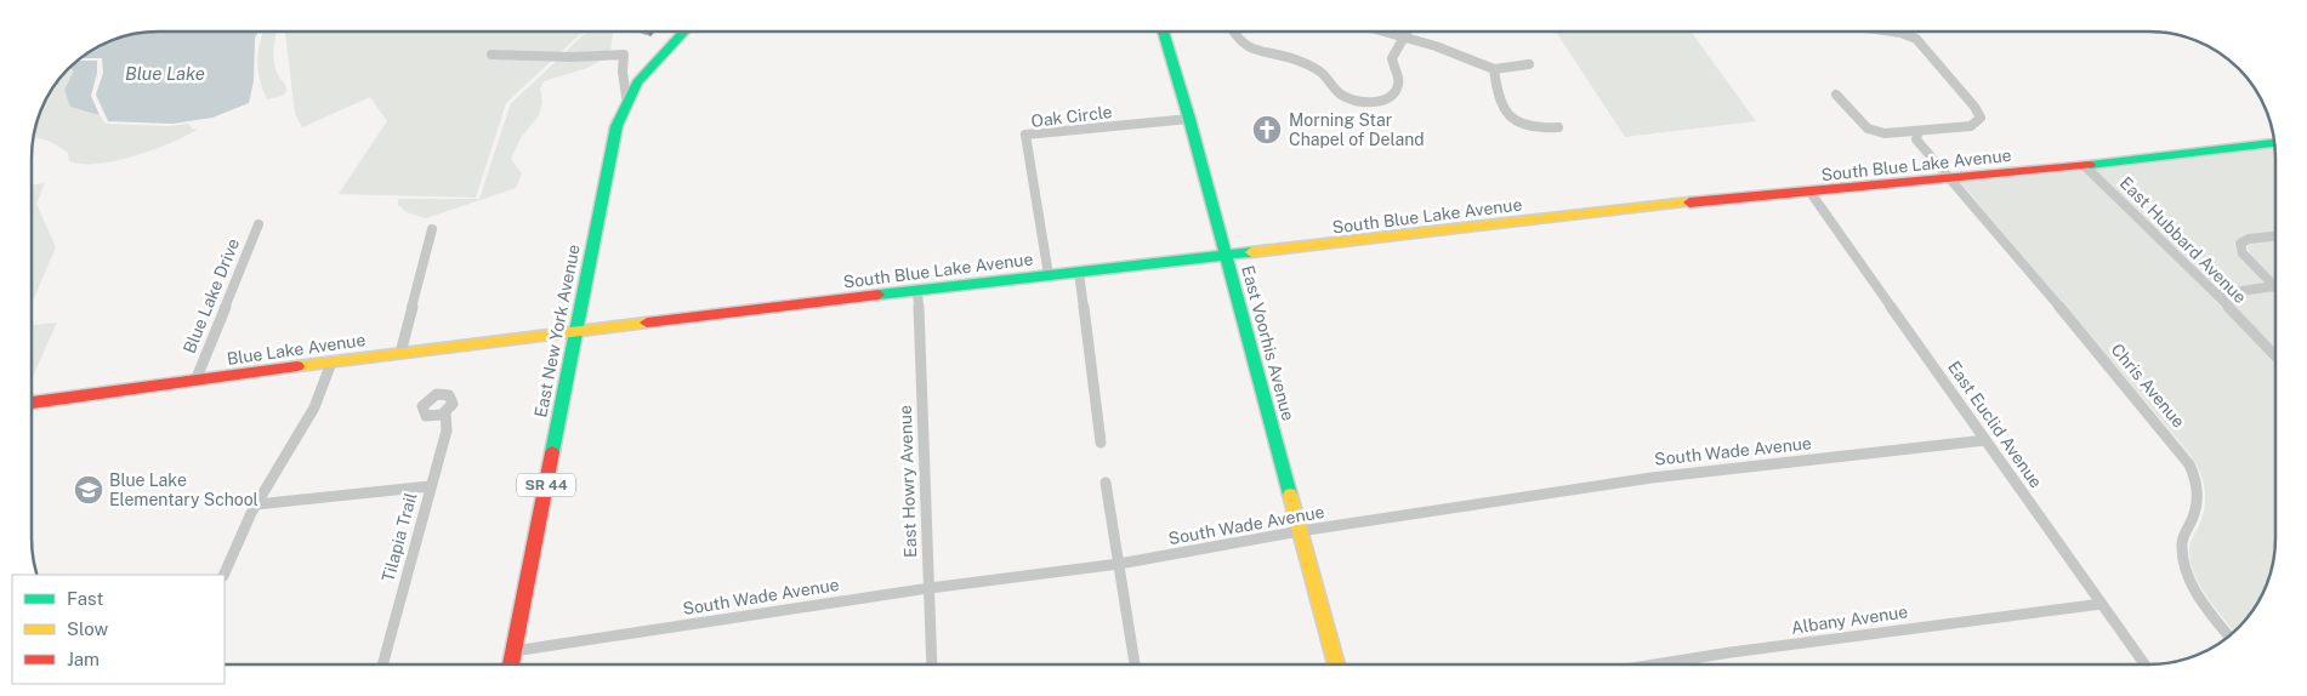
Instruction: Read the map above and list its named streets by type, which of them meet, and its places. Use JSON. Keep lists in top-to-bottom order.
{
  "streets": {
    "main road": [
      "South Blue Lake Avenue",
      "East New York Avenue",
      "East Voorhis Avenue",
      "Blue Lake Avenue",
      "SR 44"
    ],
    "street": [
      "Oak Circle",
      "East Hubbard Avenue",
      "Blue Lake Drive",
      "Chris Avenue",
      "East Euclid Avenue",
      "South Wade Avenue",
      "East Howry Avenue",
      "Tilapia Trail",
      "Albany Avenue"
    ]
  },
  "crossings": [
    ["Oak Circle", "South Blue Lake Avenue"],
    ["Oak Circle", "East Voorhis Avenue"],
    ["South Blue Lake Avenue", "East Hubbard Avenue"],
    ["South Blue Lake Avenue", "East New York Avenue"],
    ["South Blue Lake Avenue", "East Voorhis Avenue"],
    ["South Blue Lake Avenue", "Blue Lake Avenue"],
    ["South Blue Lake Avenue", "Chris Avenue"],
    ["South Blue Lake Avenue", "East Euclid Avenue"],
    ["South Blue Lake Avenue", "East Howry Avenue"],
    ["Blue Lake Drive", "Blue Lake Avenue"],
    ["East New York Avenue", "Blue Lake Avenue"],
    ["East New York Avenue", "South Wade Avenue"],
    ["East Voorhis Avenue", "South Wade Avenue"],
    ["East Euclid Avenue", "South Wade Avenue"],
    ["East Euclid Avenue", "Albany Avenue"],
    ["South Wade Avenue", "East Howry Avenue"]
  ],
  "water": ["Blue Lake"],
  "places": {
    "church": ["Morning Star Chapel of Deland"],
    "school or university": ["Blue Lake Elementary School"]
  },
  "legend": ["Fast", "Slow", "Jam"]
}
